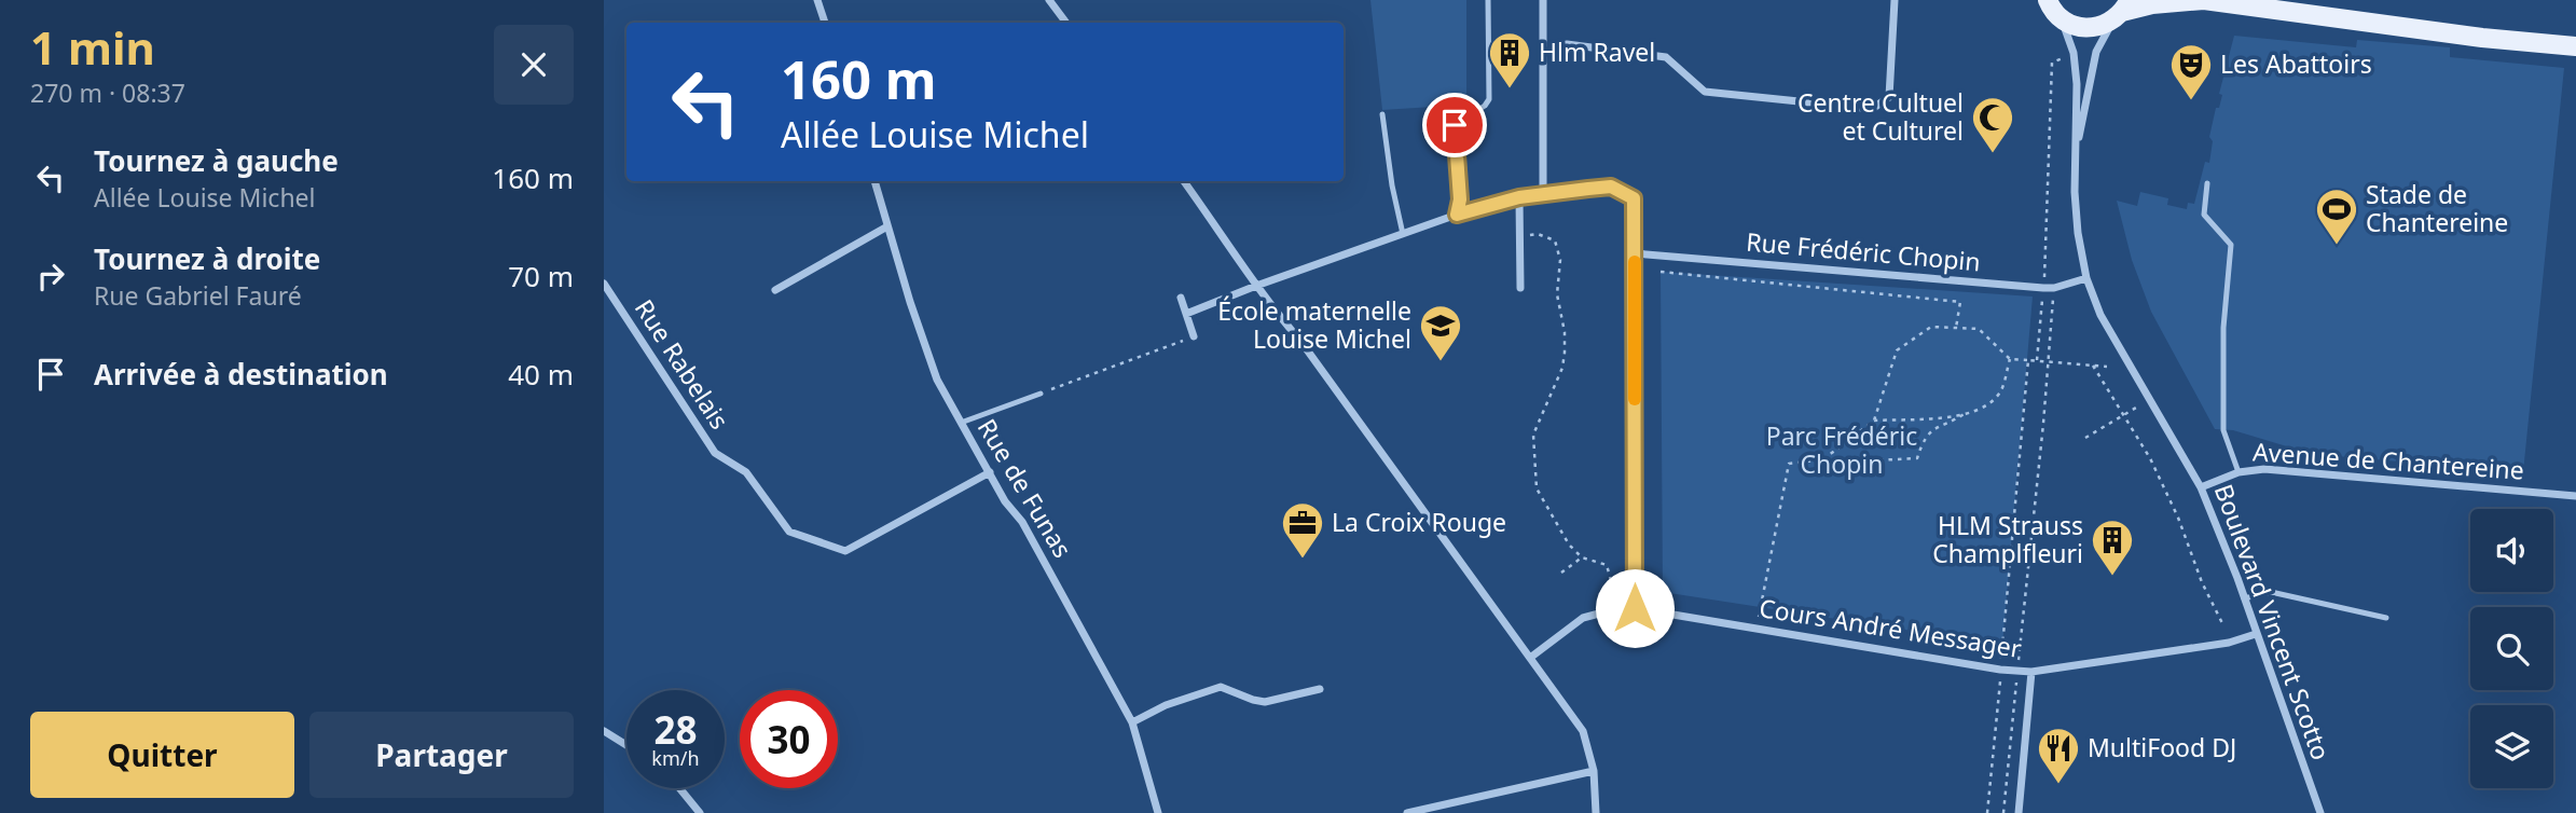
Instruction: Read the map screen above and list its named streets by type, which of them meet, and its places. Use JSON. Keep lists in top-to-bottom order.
{
  "streets": {
    "street": [
      "Rue Frédéric Chopin",
      "Rue Rabelais",
      "Avenue de Chantereine",
      "Rue de Funas",
      "Boulevard Vincent Scotto",
      "Cours André Messager"
    ]
  },
  "crossings": [
    ["Rue Frédéric Chopin", "Boulevard Vincent Scotto"],
    ["Rue Rabelais", "Rue de Funas"],
    ["Avenue de Chantereine", "Boulevard Vincent Scotto"],
    ["Boulevard Vincent Scotto", "Cours André Messager"]
  ],
  "parks": ["Parc Frédéric Chopin"],
  "places": {
    "building": ["Hlm Ravel", "HLM Strauss Champlfleuri"],
    "theatre": ["Les Abattoirs"],
    "mosque": ["Centre Cultuel et Culturel"],
    "sports": ["Stade de Chantereine"],
    "school or university": ["École maternelle Louise Michel"],
    "office": ["La Croix Rouge"],
    "restaurant": ["MultiFood DJ"]
  },
  "page": {
    "heading": ["1 min", "270 m · 08:37"],
    "turn": ["160 m", "Allée Louise Michel"],
    "list": [
      {
        "name": "Tournez à gauche",
        "note": "Allée Louise Michel",
        "value": "160 m"
      },
      {
        "name": "Tournez à droite",
        "note": "Rue Gabriel Fauré",
        "value": "70 m"
      },
      {
        "name": "Arrivée à destination",
        "value": "40 m"
      }
    ],
    "speed": "28 km/h",
    "limit": "30",
    "buttons": ["Quitter", "Partager"]
  }
}
